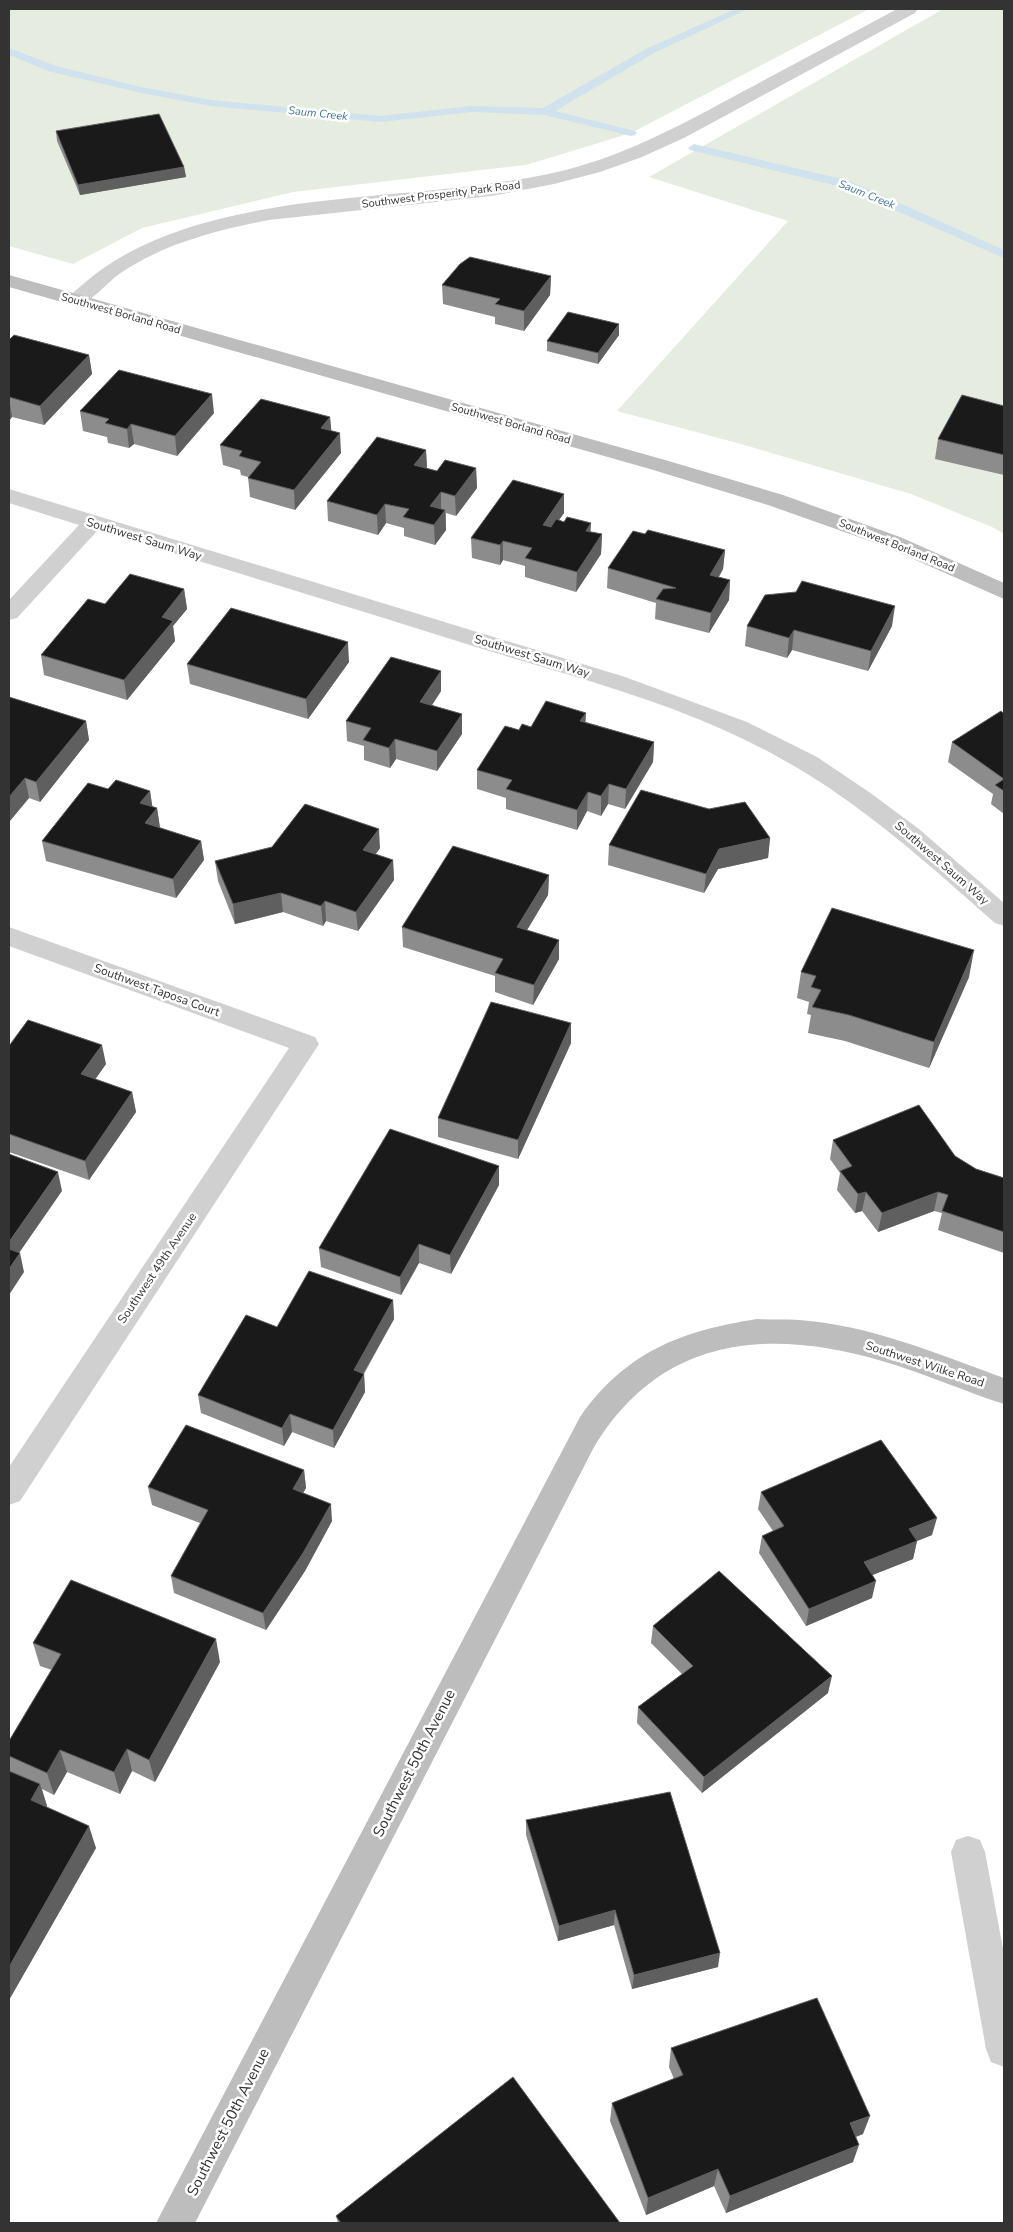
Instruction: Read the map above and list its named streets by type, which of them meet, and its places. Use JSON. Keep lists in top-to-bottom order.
{
  "streets": {
    "main road": ["Southwest Borland Road", "Southwest Wilke Road", "Southwest 50th Avenue"],
    "street": [
      "Southwest Prosperity Park Road",
      "Southwest Saum Way",
      "Southwest Taposa Court",
      "Southwest 49th Avenue"
    ]
  },
  "crossings": [
    ["Southwest Prosperity Park Road", "Southwest Borland Road"],
    ["Southwest Taposa Court", "Southwest 49th Avenue"],
    ["Southwest Wilke Road", "Southwest 50th Avenue"]
  ],
  "water": ["Saum Creek"]
}
